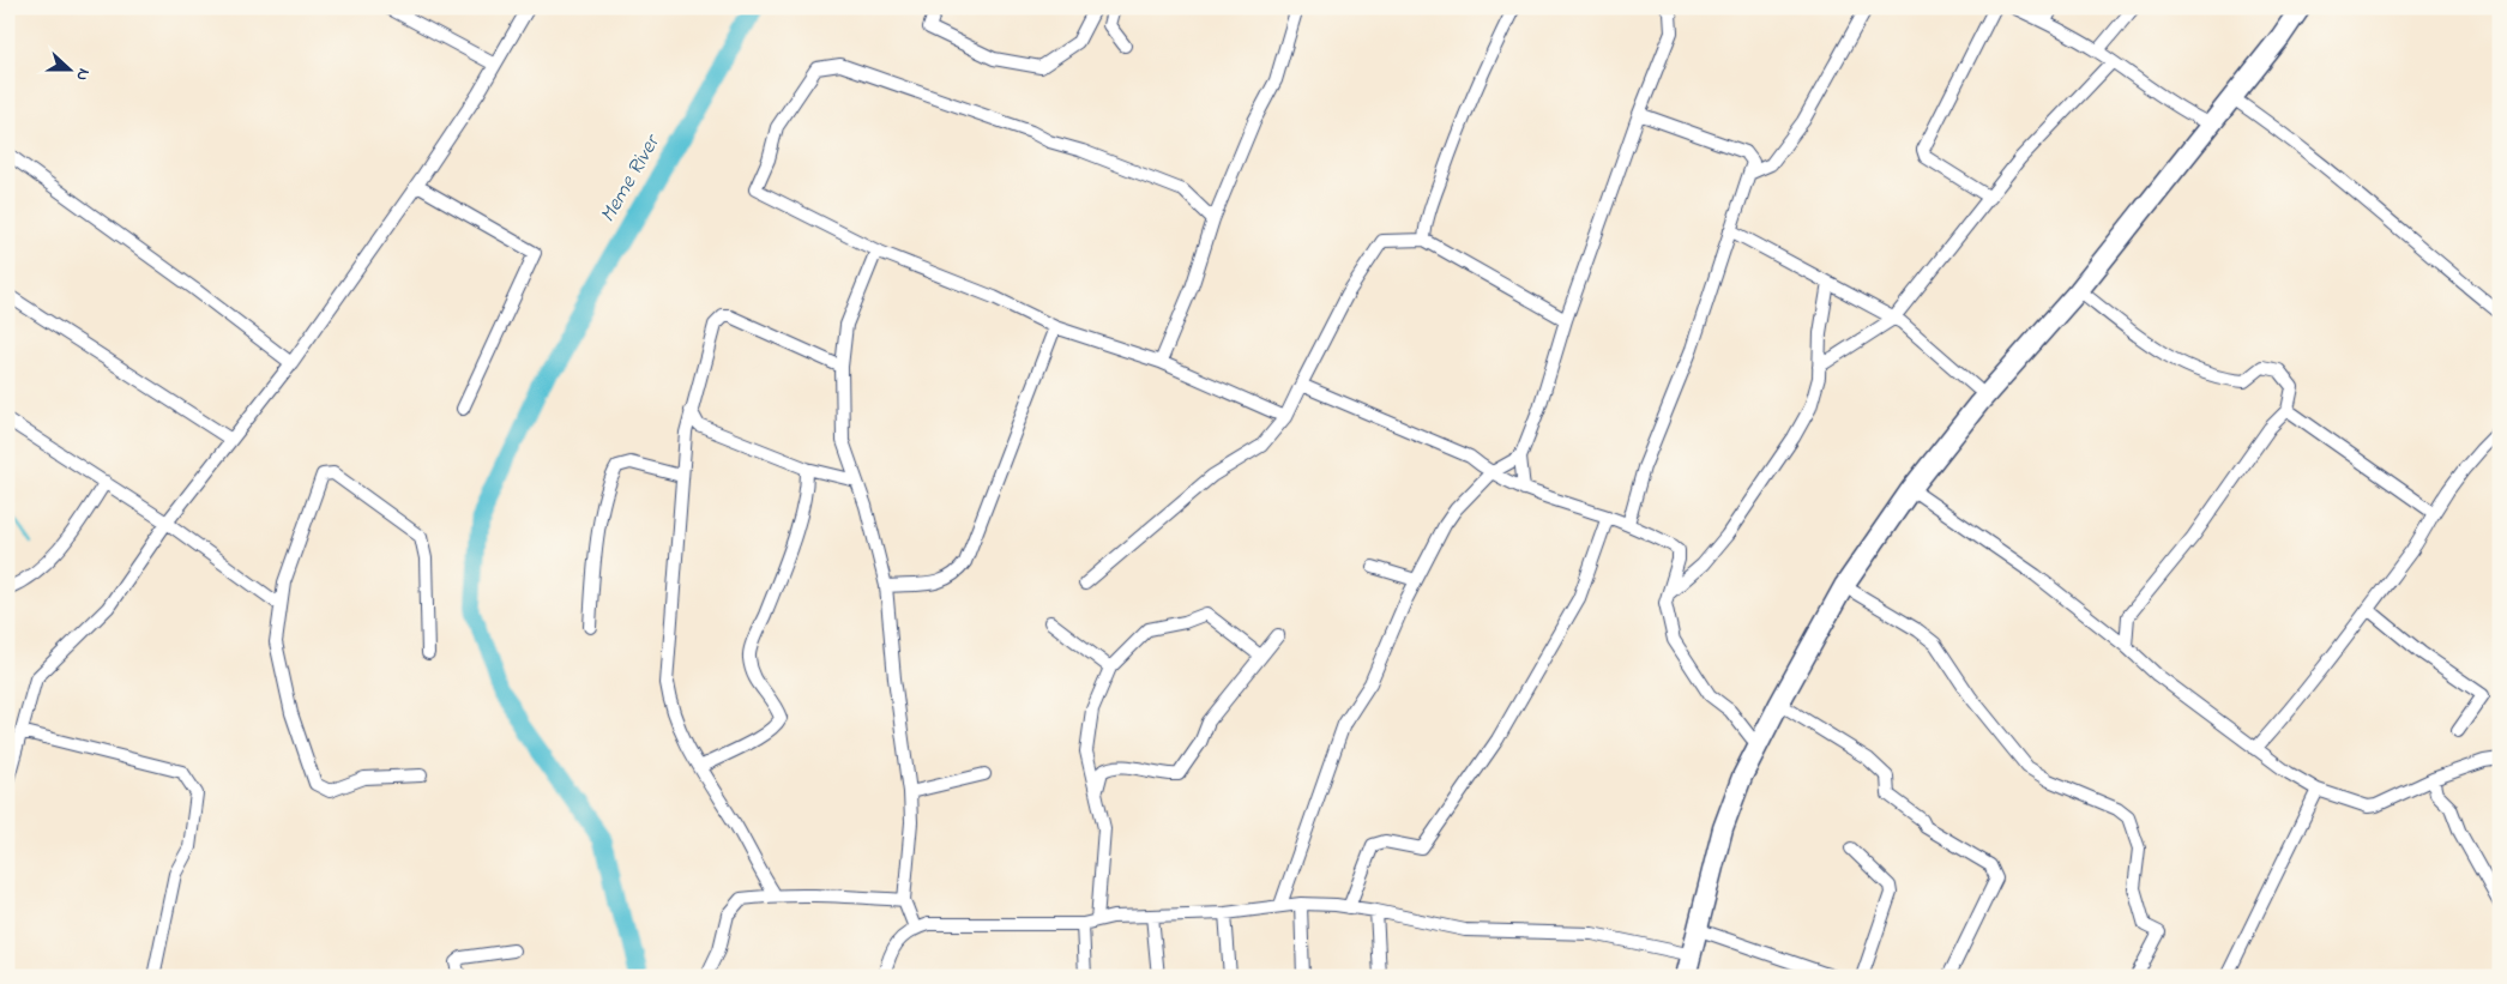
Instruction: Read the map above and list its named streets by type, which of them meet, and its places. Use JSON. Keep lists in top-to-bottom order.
{
  "water": ["Meme River"],
  "north": "right"
}
